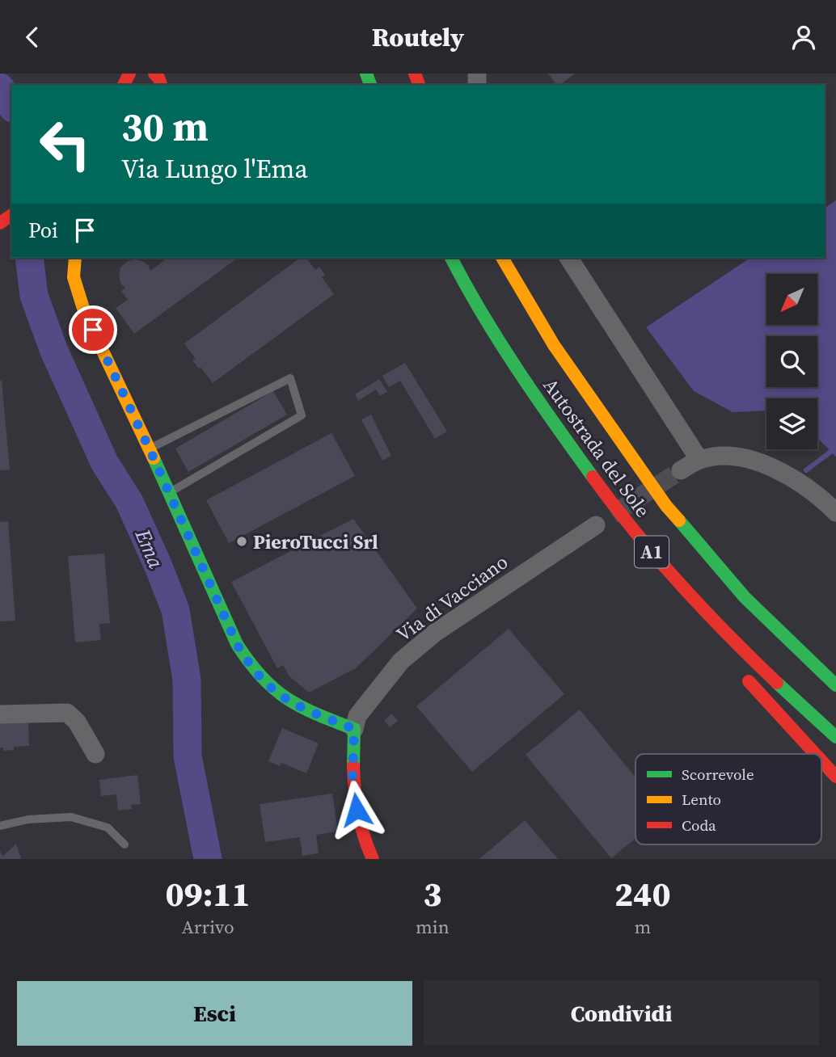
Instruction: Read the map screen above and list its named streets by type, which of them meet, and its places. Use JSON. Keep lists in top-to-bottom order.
{
  "streets": {
    "main road": ["Autostrada del Sole", "A1", "Via di Vacciano"]
  },
  "water": ["Ema"],
  "places": ["PieroTucci Srl"],
  "legend": ["Scorrevole", "Lento", "Coda"],
  "north": "bottom left",
  "page": {
    "header": "Routely",
    "turn": ["30 m", "Via Lungo l'Ema"],
    "then": "Poi",
    "eta": [
      "09:11",
      "Arrivo",
      "3",
      "min",
      "240",
      "m"
    ],
    "buttons": ["Esci", "Condividi"]
  }
}
